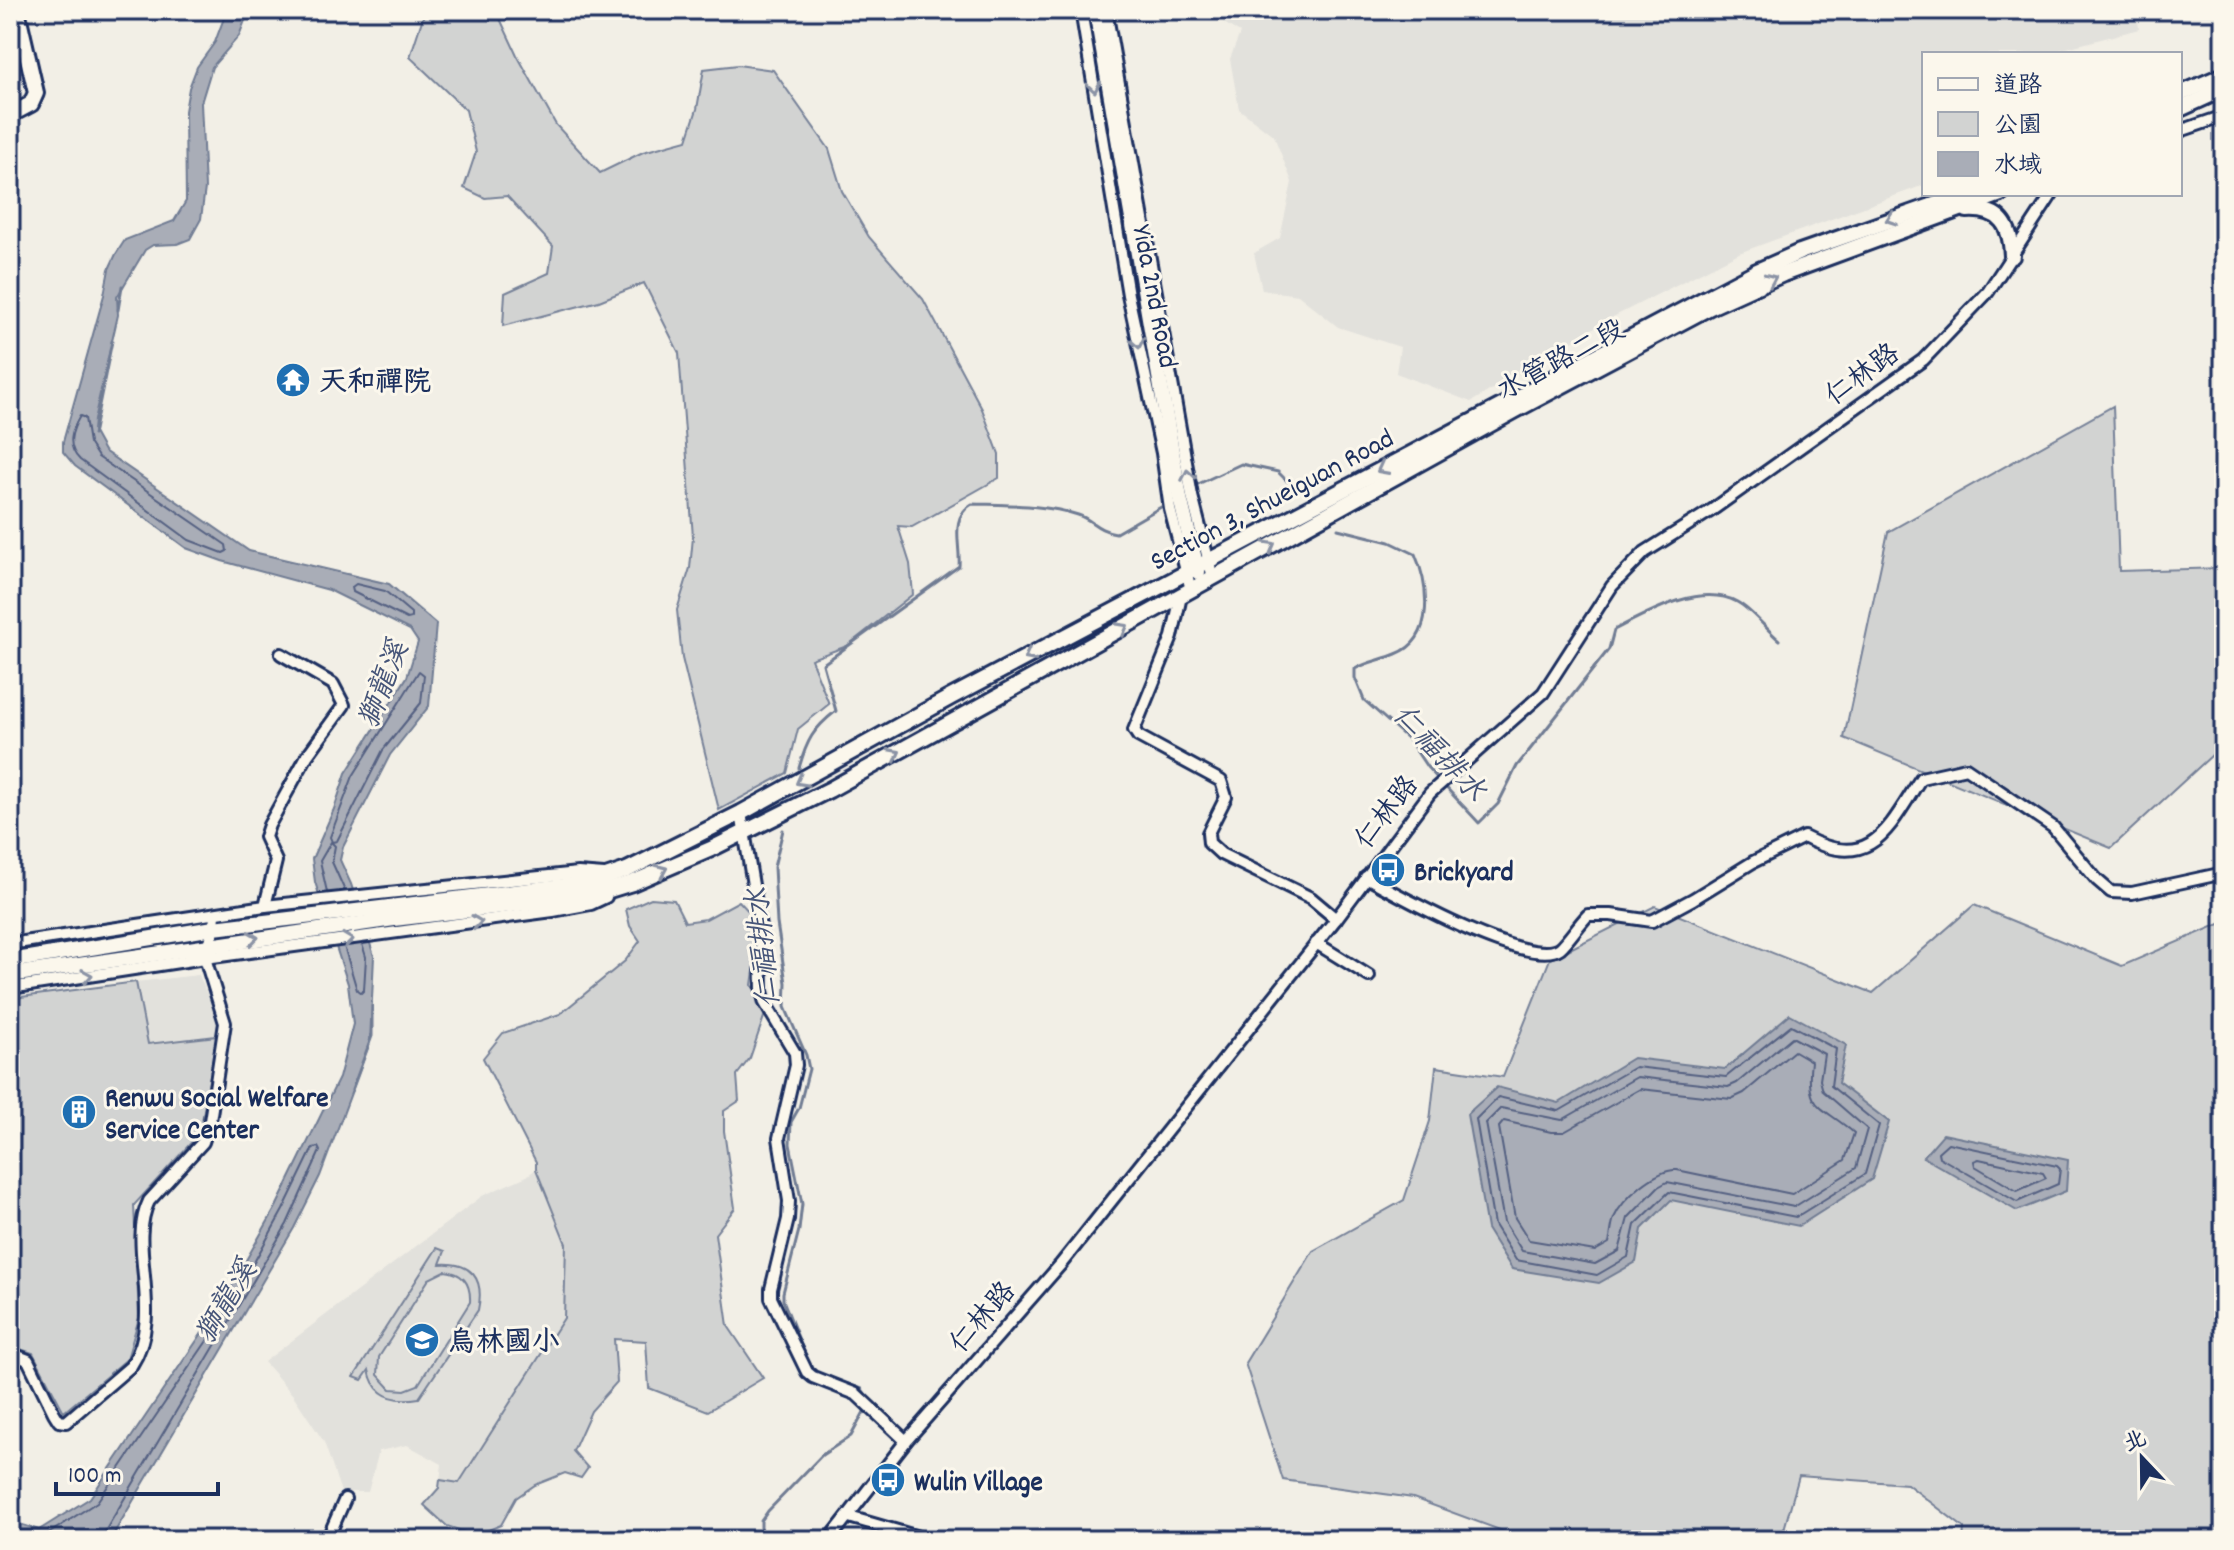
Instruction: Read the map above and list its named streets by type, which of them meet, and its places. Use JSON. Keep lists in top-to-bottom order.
{
  "streets": {
    "main road": ["Yida 2nd Road", "水管路二段", "Section 3, Shueiguan Road"],
    "street": ["仁林路"]
  },
  "crossings": [
    ["Yida 2nd Road", "水管路二段"],
    ["Yida 2nd Road", "Section 3, Shueiguan Road"],
    ["水管路二段", "Section 3, Shueiguan Road"]
  ],
  "one_way": ["水管路二段"],
  "water": ["獅龍溪", "仁福排水"],
  "places": {
    "temple": ["天和禪院"],
    "bus stop": ["Brickyard", "Wulin Village"],
    "building": ["Renwu Social Welfare Service Center"],
    "school or university": ["烏林國小"]
  },
  "legend": ["道路", "公園", "水域"],
  "scale_bar": "100 m",
  "north": "top"
}
